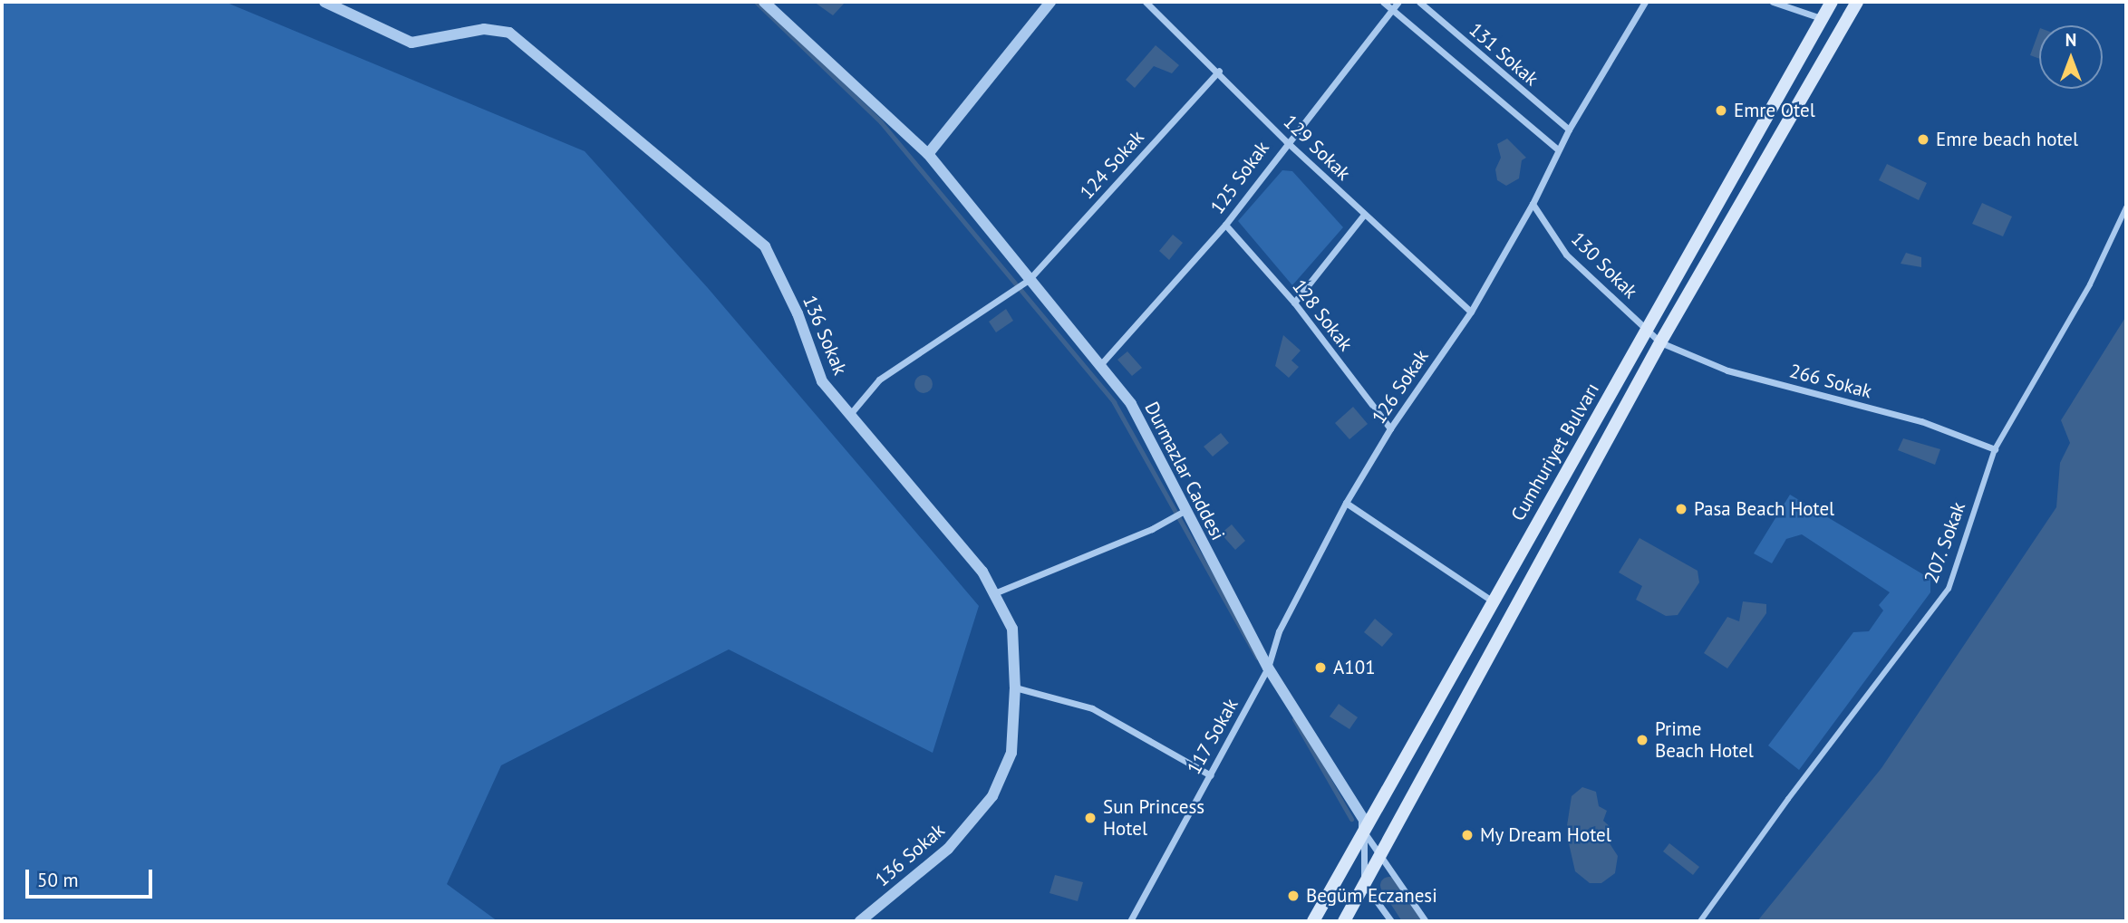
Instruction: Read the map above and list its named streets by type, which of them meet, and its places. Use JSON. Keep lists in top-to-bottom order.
{
  "streets": {
    "main road": ["Cumhuriyet Bulvarı"],
    "street": [
      "131 Sokak",
      "129 Sokak",
      "124 Sokak",
      "125 Sokak",
      "130 Sokak",
      "128 Sokak",
      "136 Sokak",
      "266 Sokak",
      "126 Sokak",
      "Durmazlar Caddesi",
      "207. Sokak",
      "117 Sokak"
    ]
  },
  "crossings": [
    ["131 Sokak", "126 Sokak"],
    ["129 Sokak", "124 Sokak"],
    ["129 Sokak", "125 Sokak"],
    ["129 Sokak", "126 Sokak"],
    ["124 Sokak", "136 Sokak"],
    ["124 Sokak", "Durmazlar Caddesi"],
    ["125 Sokak", "128 Sokak"],
    ["125 Sokak", "Durmazlar Caddesi"],
    ["130 Sokak", "266 Sokak"],
    ["130 Sokak", "126 Sokak"],
    ["130 Sokak", "Cumhuriyet Bulvarı"],
    ["128 Sokak", "126 Sokak"],
    ["266 Sokak", "Cumhuriyet Bulvarı"],
    ["266 Sokak", "207. Sokak"],
    ["126 Sokak", "Durmazlar Caddesi"],
    ["126 Sokak", "117 Sokak"],
    ["Cumhuriyet Bulvarı", "Durmazlar Caddesi"],
    ["Durmazlar Caddesi", "117 Sokak"]
  ],
  "places": [
    "Emre Otel",
    "Emre beach hotel",
    "Pasa Beach Hotel",
    "A101",
    "Prime Beach Hotel",
    "Sun Princess Hotel",
    "My Dream Hotel",
    "Begüm Eczanesi"
  ],
  "scale_bar": "50 m",
  "north": "top"
}
